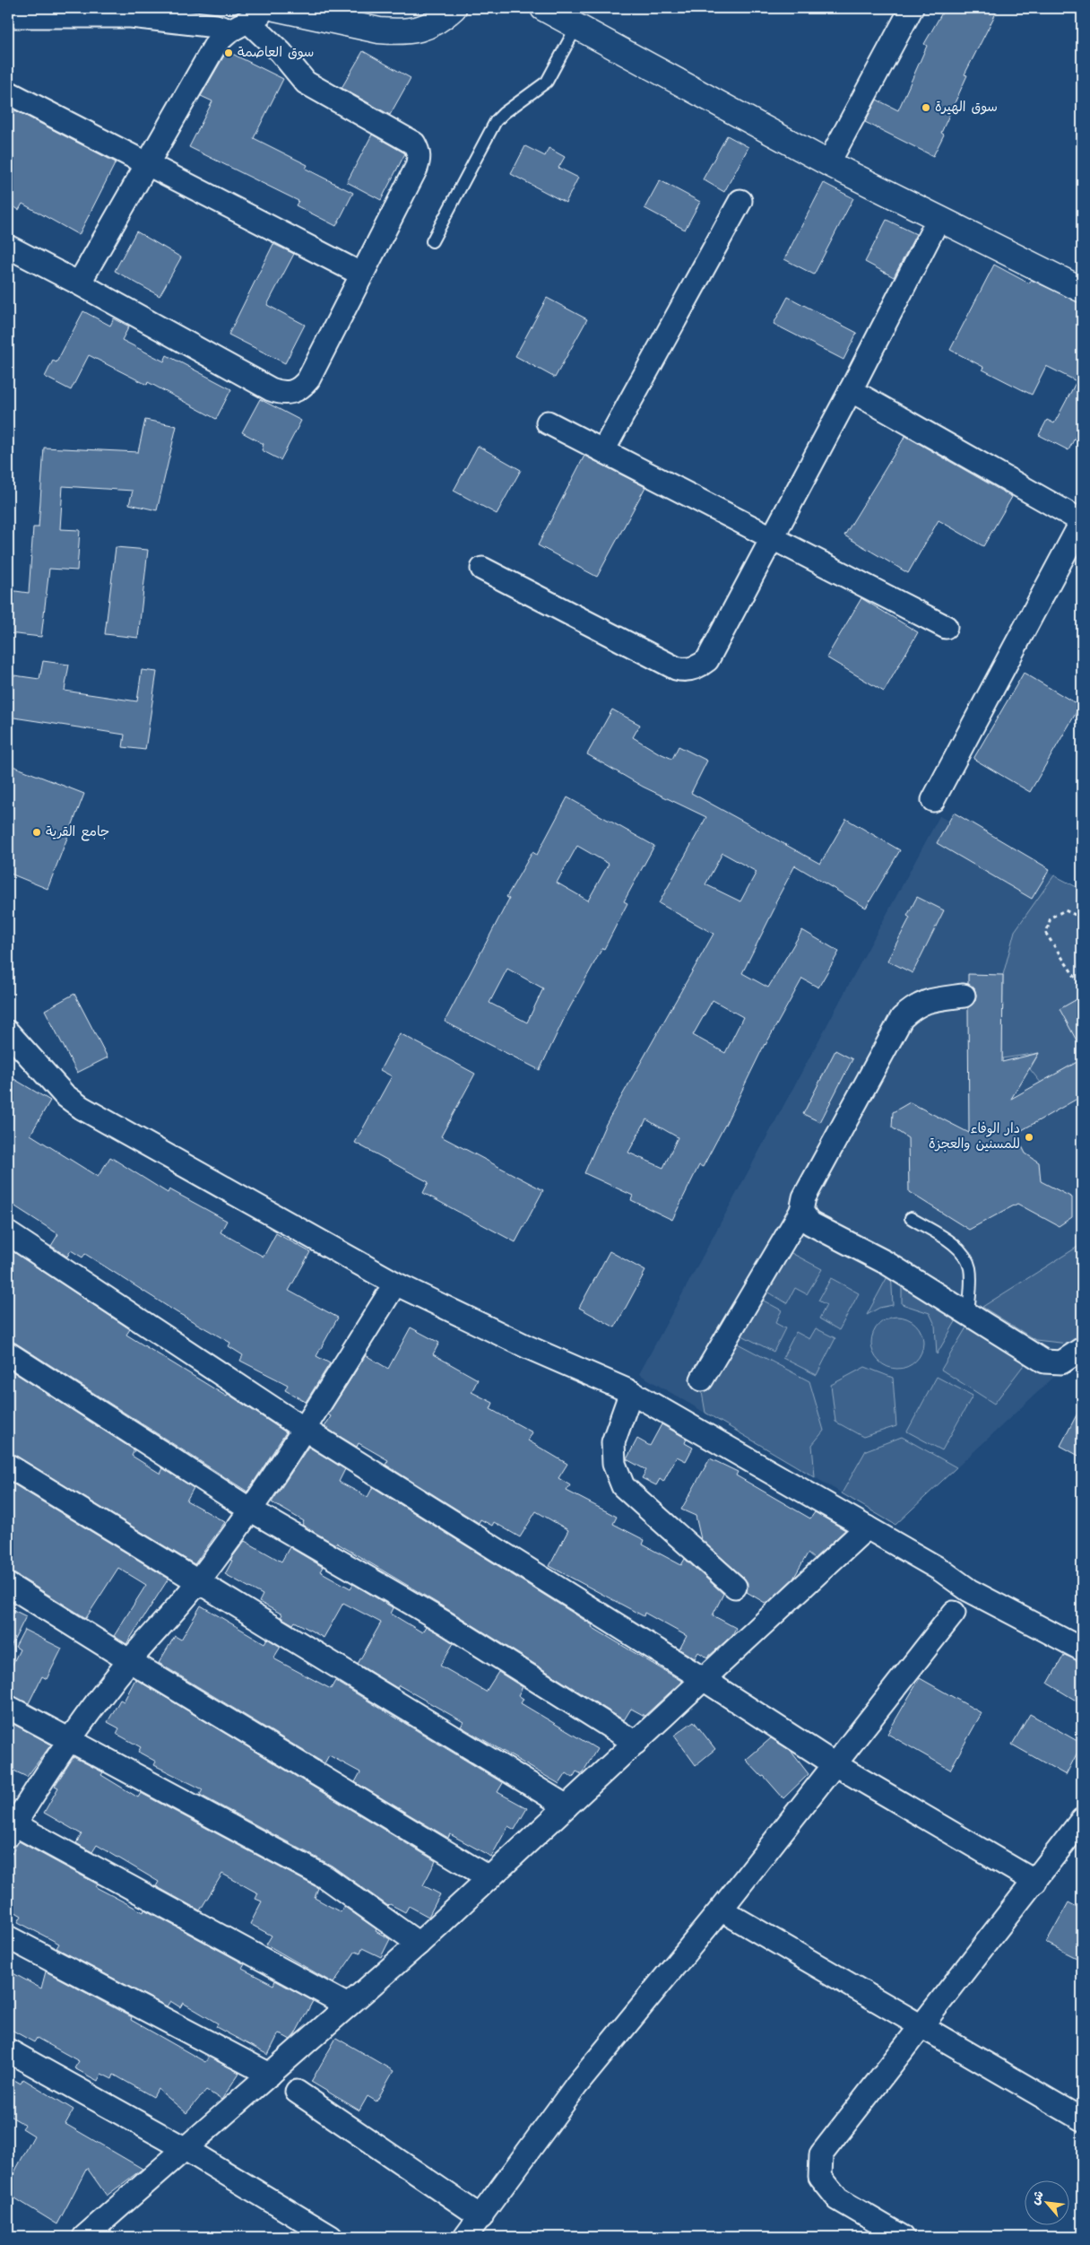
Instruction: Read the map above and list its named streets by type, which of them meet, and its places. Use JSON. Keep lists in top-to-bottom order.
{
  "places": [
    "سوق العاصمة",
    "سوق الهيرة",
    "جامع القرية",
    "دار الوفاء للمسنين والعجزة"
  ],
  "north": "top left"
}
